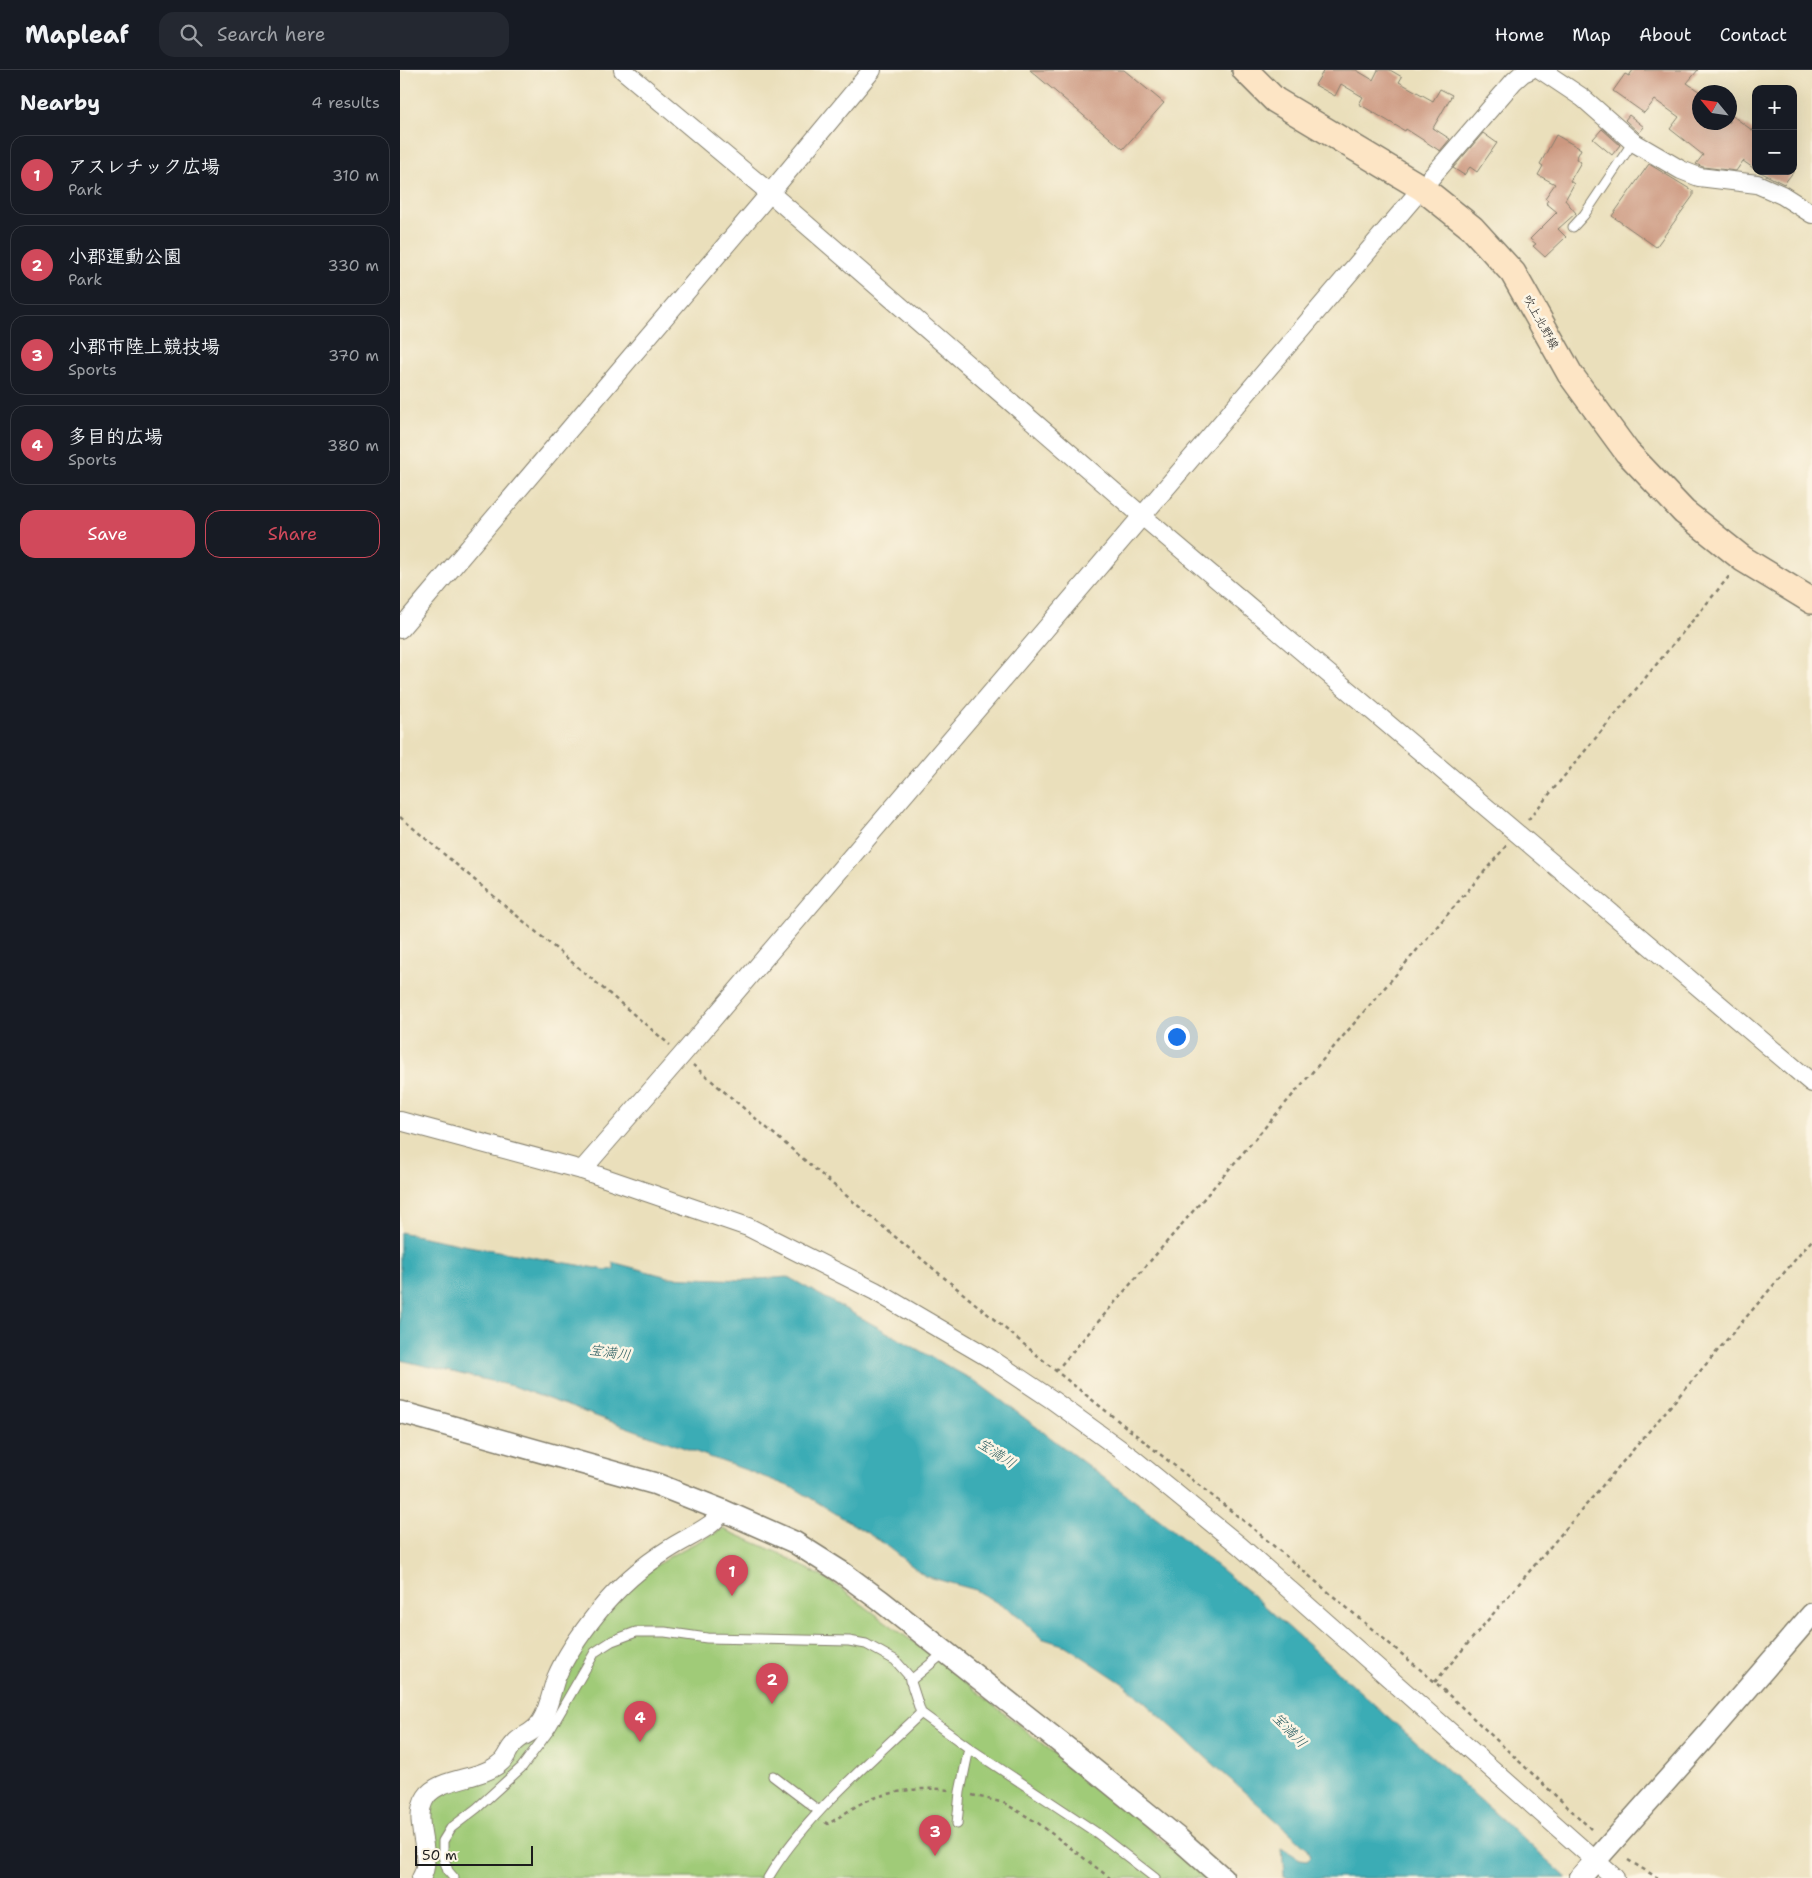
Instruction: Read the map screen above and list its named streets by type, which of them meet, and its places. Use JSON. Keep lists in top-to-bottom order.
{
  "streets": {
    "main road": ["吹上北野線"]
  },
  "water": ["宝満川"],
  "scale_bar": "50 m",
  "north": "top left",
  "page": {
    "header": "Mapleaf",
    "search": "Search here",
    "nav": [
      "Home",
      "Map",
      "About",
      "Contact"
    ],
    "heading": ["Nearby", "4 results"],
    "map_buttons": ["+", "−"],
    "list": [
      {
        "mark": "1",
        "name": "アスレチック広場",
        "note": "Park",
        "value": "310 m"
      },
      {
        "mark": "2",
        "name": "小郡運動公園",
        "note": "Park",
        "value": "330 m"
      },
      {
        "mark": "3",
        "name": "小郡市陸上競技場",
        "note": "Sports",
        "value": "370 m"
      },
      {
        "mark": "4",
        "name": "多目的広場",
        "note": "Sports",
        "value": "380 m"
      }
    ],
    "buttons": ["Save", "Share"],
    "pins": [
      "1",
      "2",
      "4",
      "3"
    ],
    "scale": "50 m"
  }
}
